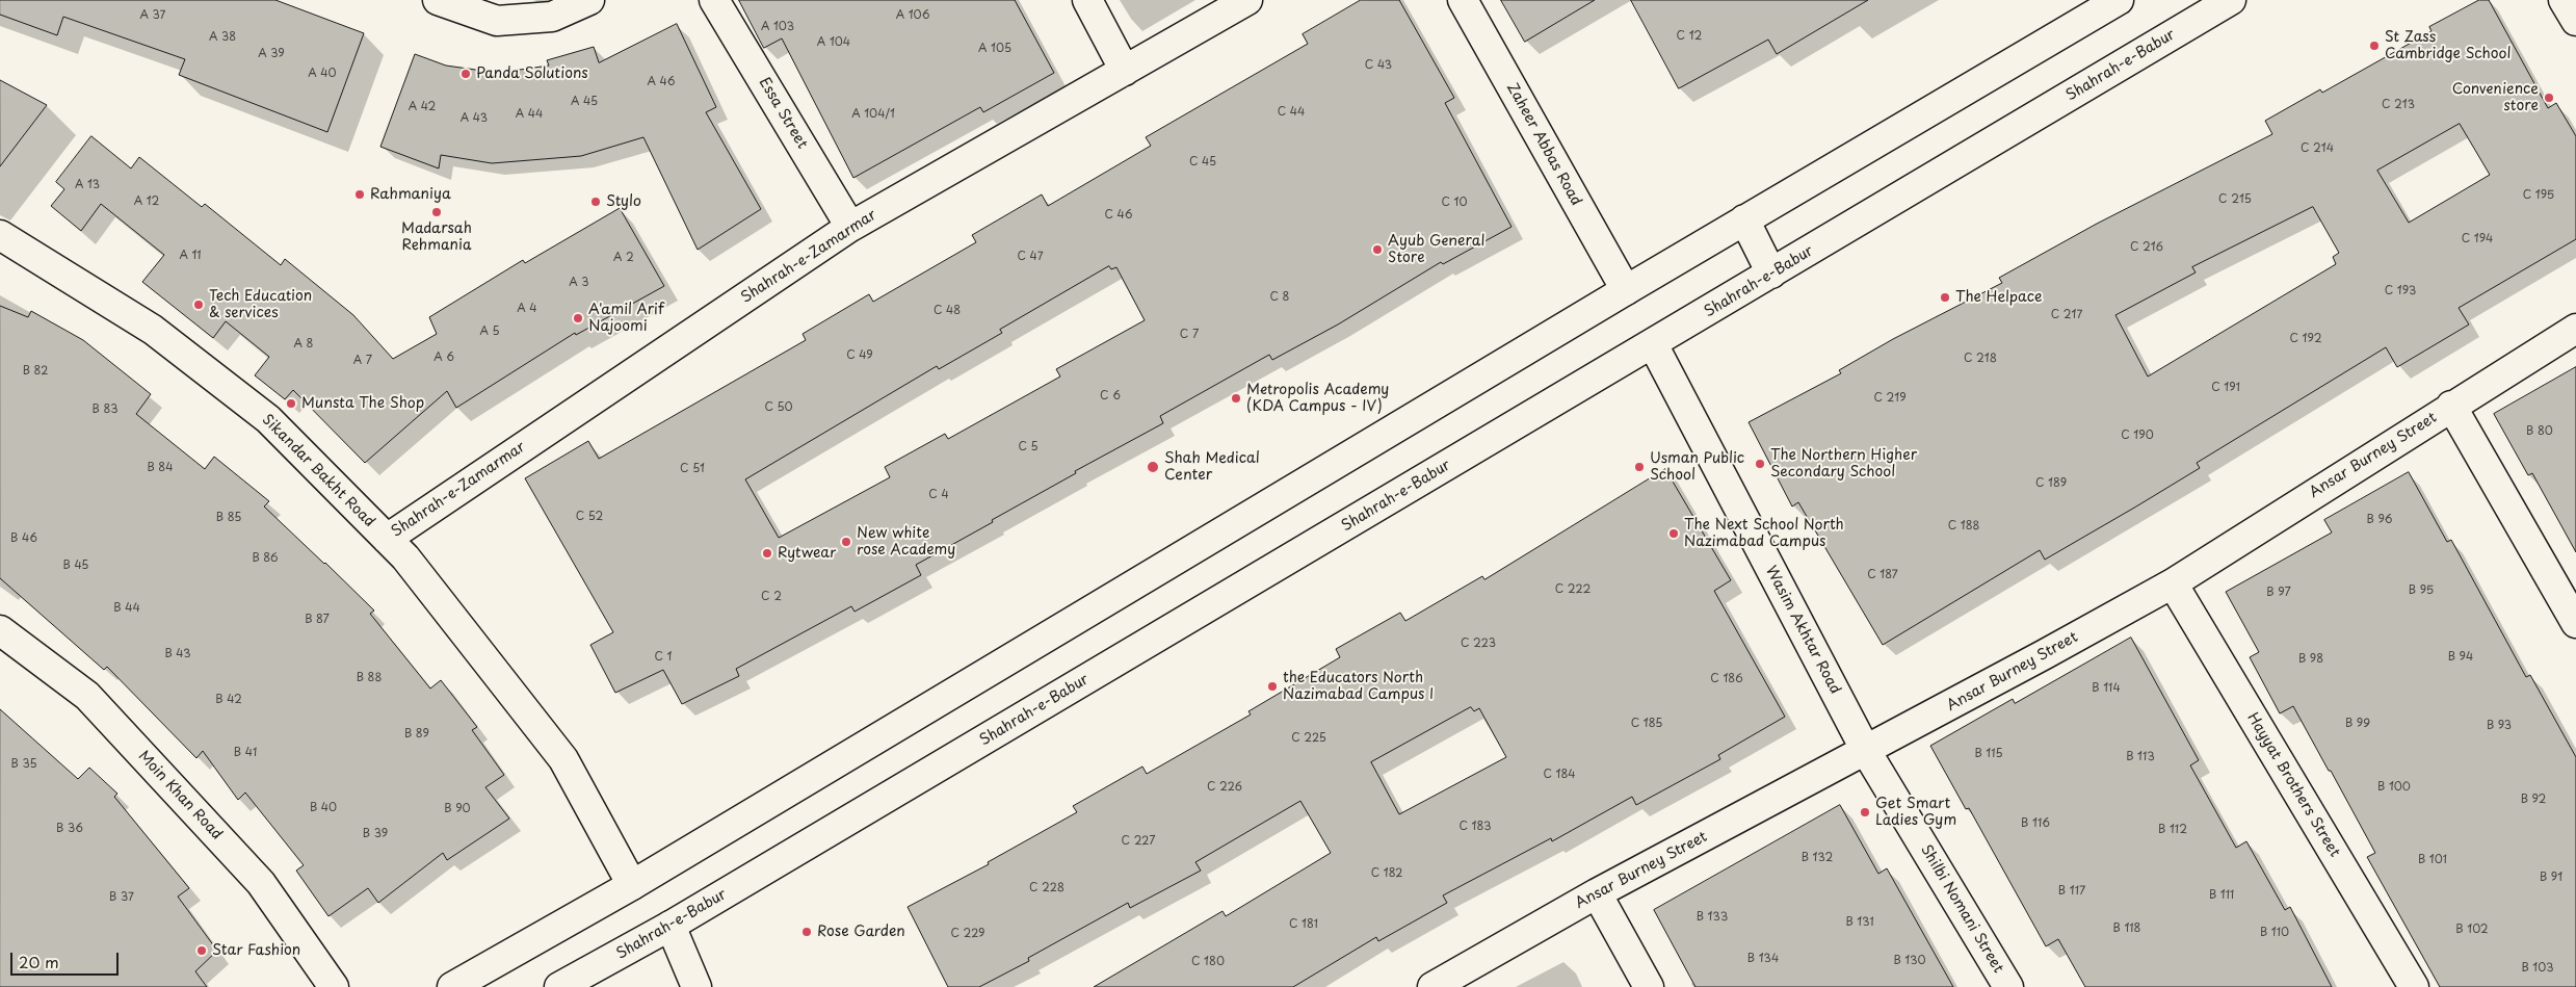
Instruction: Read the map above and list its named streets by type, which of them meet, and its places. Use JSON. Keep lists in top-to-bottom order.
{
  "streets": {
    "street": [
      "Shahrah-e-Babur",
      "Essa Street",
      "Zaheer Abbas Road",
      "Shahrah-e-Zamarmar",
      "Ansar Burney Street",
      "Sikandar Bakht Road",
      "Wasim Akhtar Road",
      "Hayyat Brothers Street",
      "Moin Khan Road",
      "Shilbi Nomani Street"
    ]
  },
  "crossings": [
    ["Shahrah-e-Babur", "Wasim Akhtar Road"],
    ["Essa Street", "Shahrah-e-Zamarmar"],
    ["Shahrah-e-Zamarmar", "Sikandar Bakht Road"],
    ["Ansar Burney Street", "Wasim Akhtar Road"],
    ["Ansar Burney Street", "Hayyat Brothers Street"],
    ["Ansar Burney Street", "Shilbi Nomani Street"],
    ["Wasim Akhtar Road", "Shilbi Nomani Street"]
  ],
  "places": [
    "St Zass Cambridge School",
    "Panda Solutions",
    "Convenience store",
    "Rahmaniya",
    "Stylo",
    "Madarsah Rehmania",
    "Ayub General Store",
    "The Helpace",
    "Tech Education & services",
    "A'amil Arif Najoomi",
    "Metropolis Academy (KDA Campus - IV)",
    "Munsta The Shop",
    "The Northern Higher Secondary School",
    "Shah Medical Center",
    "Usman Public School",
    "The Next School North Nazimabad Campus",
    "New white rose Academy",
    "Rytwear",
    "the Educators North Nazimabad Campus I",
    "Get Smart Ladies Gym",
    "Rose Garden",
    "Star Fashion"
  ],
  "house_numbers": [
    "A 37",
    "A 106",
    "A 103",
    "C 12",
    "A 38",
    "A 104",
    "A 105",
    "A 39",
    "C 43",
    "A 40",
    "A 46",
    "A 45",
    "C 213",
    "A 42",
    "C 44",
    "A 44",
    "A 104/1",
    "A 43",
    "C 214",
    "C 45",
    "A 13",
    "C 195",
    "C 215",
    "A 12",
    "C 10",
    "C 46",
    "C 194",
    "C 216",
    "A 11",
    "C 47",
    "A 2",
    "A 3",
    "C 193",
    "C 8",
    "A 4",
    "C 48",
    "C 217",
    "A 5",
    "C 7",
    "C 192",
    "A 8",
    "C 49",
    "A 6",
    "C 218",
    "A 7",
    "B 82",
    "C 191",
    "C 6",
    "C 219",
    "C 50",
    "B 83",
    "B 80",
    "C 190",
    "C 5",
    "B 84",
    "C 51",
    "C 189",
    "C 4",
    "C 52",
    "B 85",
    "B 96",
    "C 188",
    "B 46",
    "B 86",
    "B 45",
    "C 187",
    "C 222",
    "B 95",
    "B 97",
    "C 2",
    "B 44",
    "B 87",
    "C 223",
    "B 43",
    "C 1",
    "B 94",
    "B 98",
    "B 88",
    "C 186",
    "B 114",
    "B 42",
    "C 185",
    "B 99",
    "B 93",
    "B 89",
    "C 225",
    "B 41",
    "B 115",
    "B 113",
    "B 35",
    "C 184",
    "C 226",
    "B 100",
    "B 92",
    "B 40",
    "B 90",
    "B 116",
    "C 183",
    "B 36",
    "B 112",
    "B 39",
    "C 227",
    "B 132",
    "B 101",
    "C 182",
    "B 91",
    "C 228",
    "B 117",
    "B 111",
    "B 37",
    "B 133",
    "B 131",
    "C 181",
    "B 118",
    "B 102",
    "B 110",
    "C 229",
    "B 134",
    "B 130",
    "C 180",
    "B 103"
  ],
  "scale_bar": "20 m"
}
